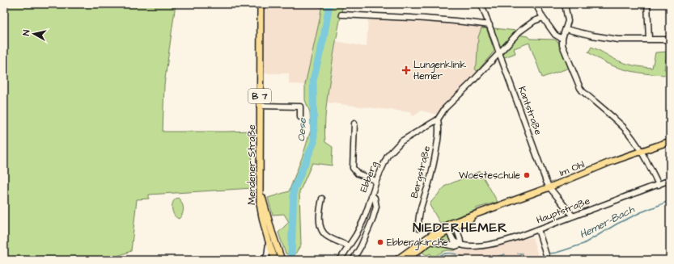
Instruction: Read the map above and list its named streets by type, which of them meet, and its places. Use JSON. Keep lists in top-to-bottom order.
{
  "streets": {
    "main road": ["B 7", "Mendener Straße", "Im Ohl"],
    "street": [
      "Kantstraße",
      "Bergstraße",
      "Ebberg",
      "Hauptstraße"
    ]
  },
  "crossings": [
    ["B 7", "Mendener Straße"],
    ["Kantstraße", "Im Ohl"],
    ["Kantstraße", "Hauptstraße"],
    ["Bergstraße", "Ebberg"]
  ],
  "districts": ["NIEDERHEMER"],
  "water": ["Oese", "Hemer-Bach"],
  "places": {
    "health": ["Lungenklinik Hemer"],
    "other": ["Woesteschule", "Ebbergkirche"]
  },
  "north": "left"
}
